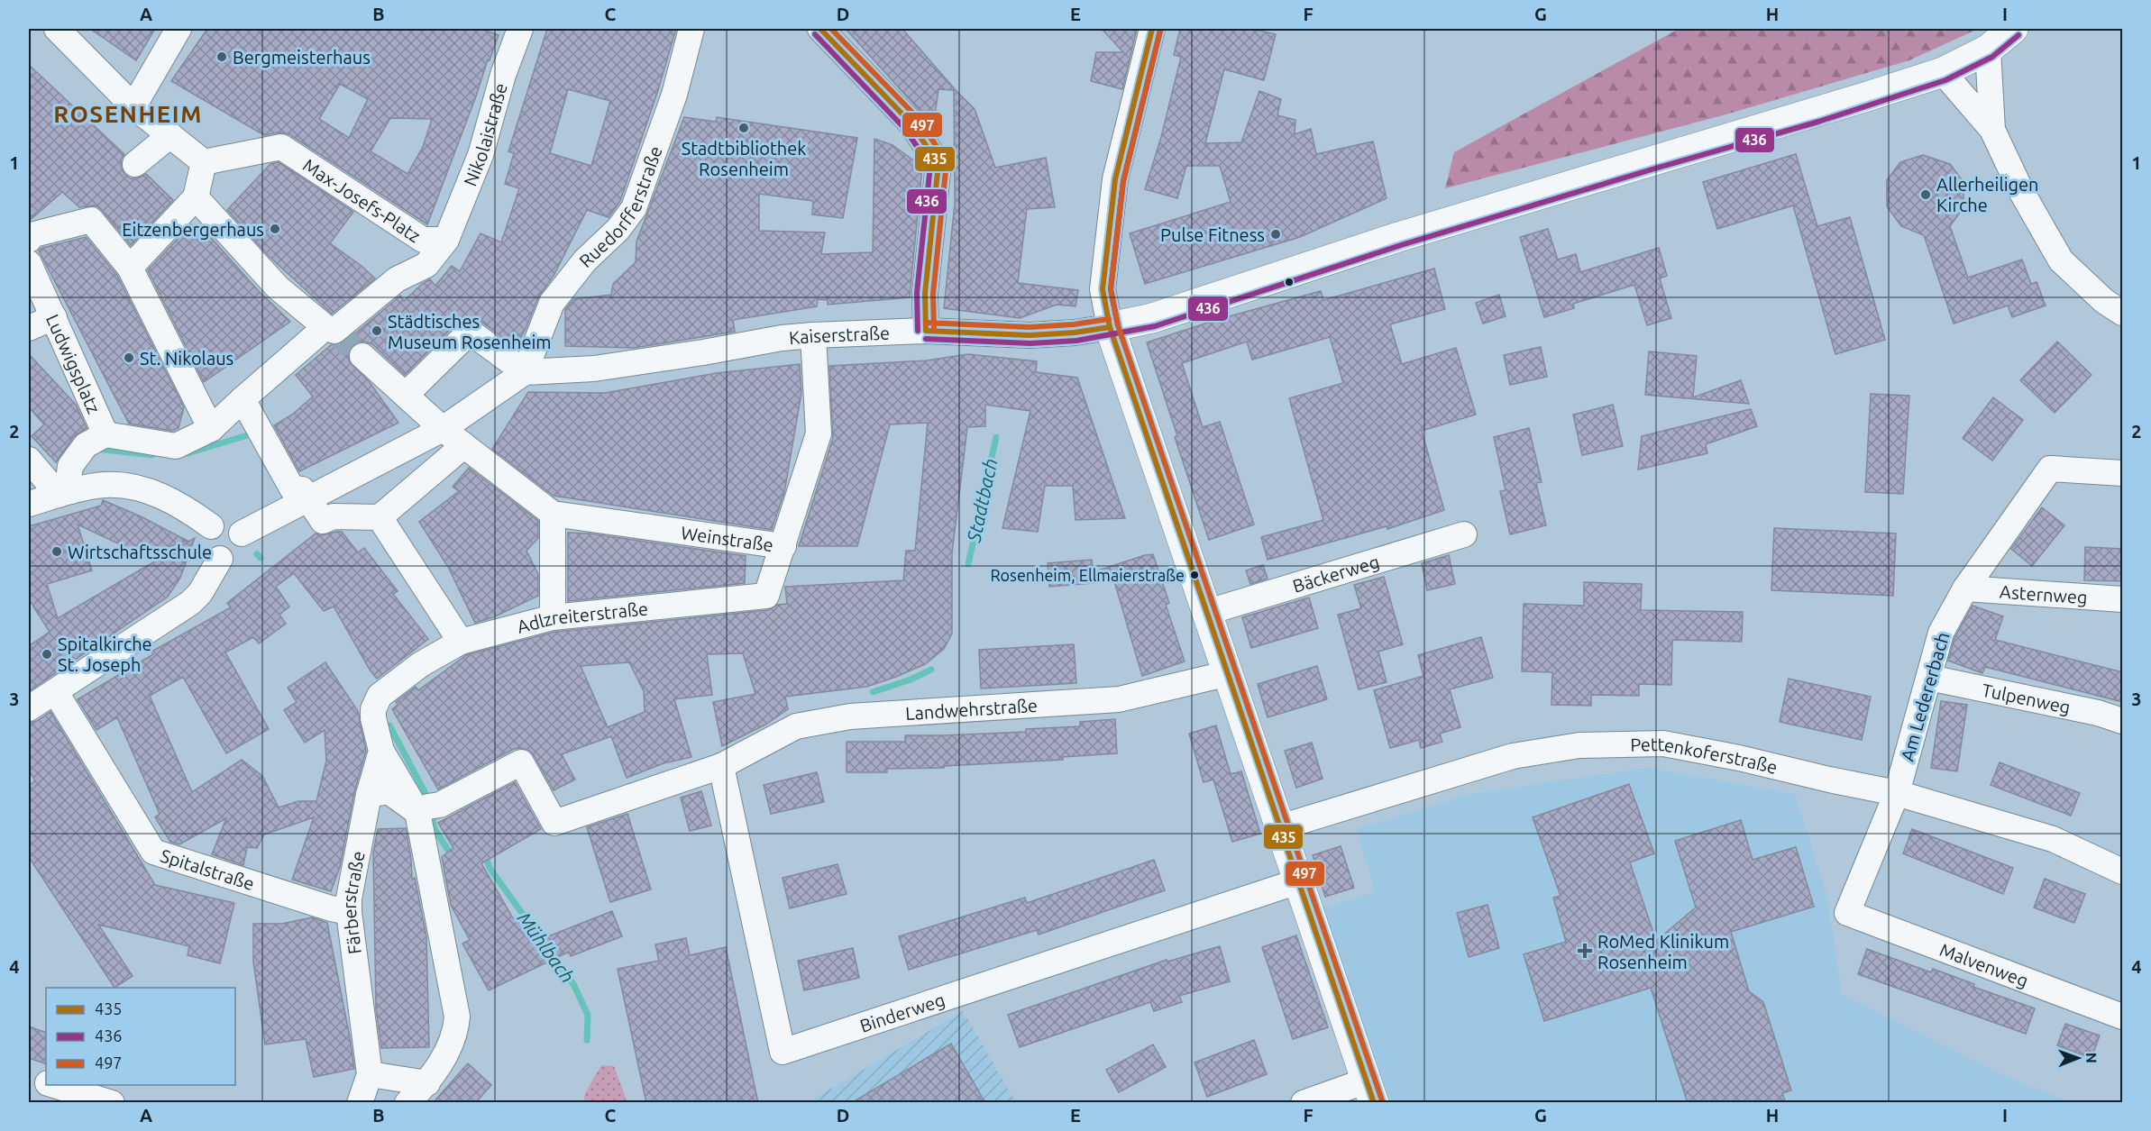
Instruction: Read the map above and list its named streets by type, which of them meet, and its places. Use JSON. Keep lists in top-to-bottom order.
{
  "streets": {
    "street": [
      "Nikolaistraße",
      "Max-Josefs-Platz",
      "Ruedorfferstraße",
      "Kaiserstraße",
      "Ludwigsplatz",
      "Weinstraße",
      "Bäckerweg",
      "Asternweg",
      "Adlzreiterstraße",
      "Am Ledererbach",
      "Tulpenweg",
      "Landwehrstraße",
      "Pettenkoferstraße",
      "Spitalstraße",
      "Färberstraße",
      "Malvenweg",
      "Binderweg"
    ]
  },
  "crossings": [
    ["Nikolaistraße", "Max-Josefs-Platz"],
    ["Max-Josefs-Platz", "Ludwigsplatz"],
    ["Ruedorfferstraße", "Kaiserstraße"],
    ["Kaiserstraße", "Weinstraße"],
    ["Weinstraße", "Adlzreiterstraße"],
    ["Asternweg", "Am Ledererbach"],
    ["Adlzreiterstraße", "Färberstraße"],
    ["Am Ledererbach", "Tulpenweg"],
    ["Am Ledererbach", "Pettenkoferstraße"],
    ["Am Ledererbach", "Malvenweg"],
    ["Landwehrstraße", "Färberstraße"],
    ["Landwehrstraße", "Binderweg"],
    ["Spitalstraße", "Färberstraße"]
  ],
  "districts": ["ROSENHEIM"],
  "water": ["Stadtbach", "Mühlbach"],
  "places": {
    "other": [
      "Bergmeisterhaus",
      "Stadtbibliothek Rosenheim",
      "Allerheiligen Kirche",
      "Eitzenbergerhaus",
      "Pulse Fitness",
      "Städtisches Museum Rosenheim",
      "St. Nikolaus",
      "Wirtschaftsschule",
      "Rosenheim, Ellmaierstraße",
      "Spitalkirche St. Joseph"
    ],
    "health": ["RoMed Klinikum Rosenheim"]
  },
  "lines": ["transit line 435", "transit line 497", "transit line 436"],
  "legend": ["435", "436", "497"],
  "north": "right",
  "grid": {
    "columns": [
      "A",
      "B",
      "C",
      "D",
      "E",
      "F",
      "G",
      "H",
      "I"
    ],
    "rows": [
      "1",
      "2",
      "3",
      "4"
    ]
  }
}
